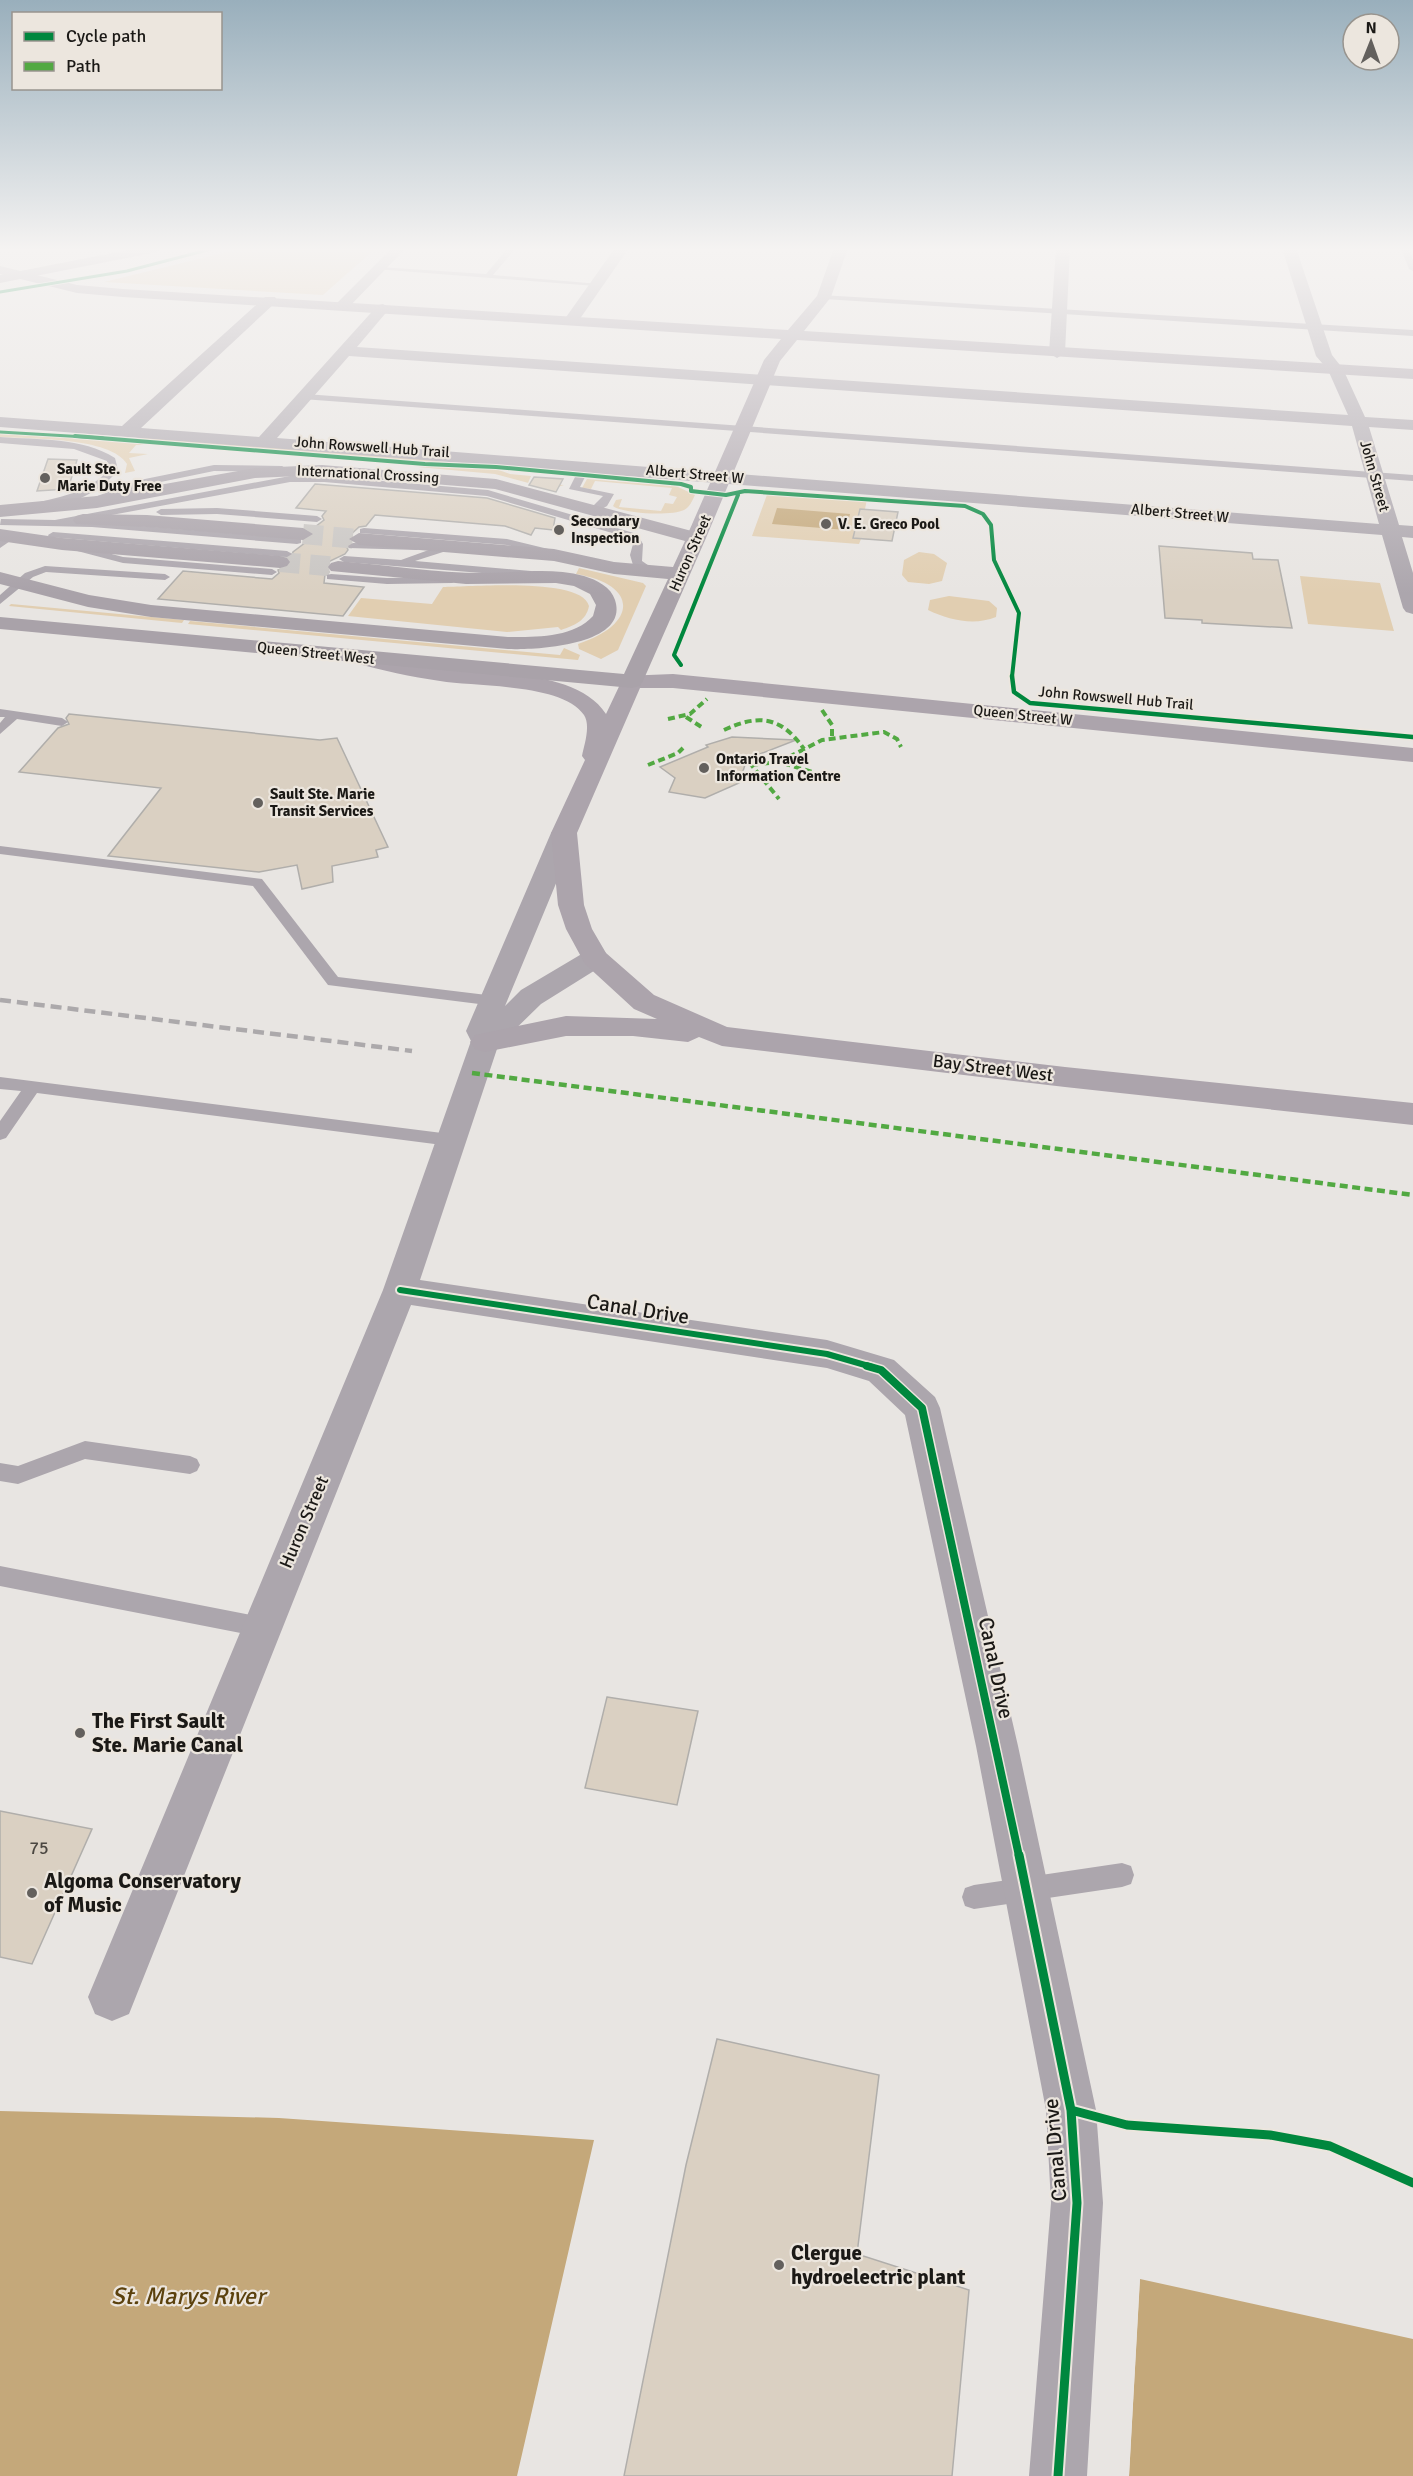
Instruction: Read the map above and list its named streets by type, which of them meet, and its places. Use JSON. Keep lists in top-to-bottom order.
{
  "streets": {
    "highway": ["International Crossing", "Huron Street", "Queen Street West"],
    "main road": ["Queen Street W", "Bay Street West"],
    "street": ["Albert Street W", "John Street", "Canal Drive"],
    "cycle path": ["John Rowswell Hub Trail"]
  },
  "crossings": [
    ["International Crossing", "Huron Street"],
    ["Albert Street W", "John Street"],
    ["Albert Street W", "Huron Street"],
    ["Huron Street", "Queen Street West"],
    ["Huron Street", "Queen Street W"],
    ["Huron Street", "Bay Street West"],
    ["Huron Street", "Canal Drive"],
    ["Queen Street West", "Queen Street W"]
  ],
  "water": ["St. Marys River"],
  "places": [
    "Sault Ste. Marie Duty Free",
    "V. E. Greco Pool",
    "Secondary Inspection",
    "Ontario Travel Information Centre",
    "Sault Ste. Marie Transit Services",
    "The First Sault Ste. Marie Canal",
    "Algoma Conservatory of Music",
    "Clergue hydroelectric plant"
  ],
  "house_numbers": ["75"],
  "legend": ["Cycle path", "Path"],
  "north": "top"
}
